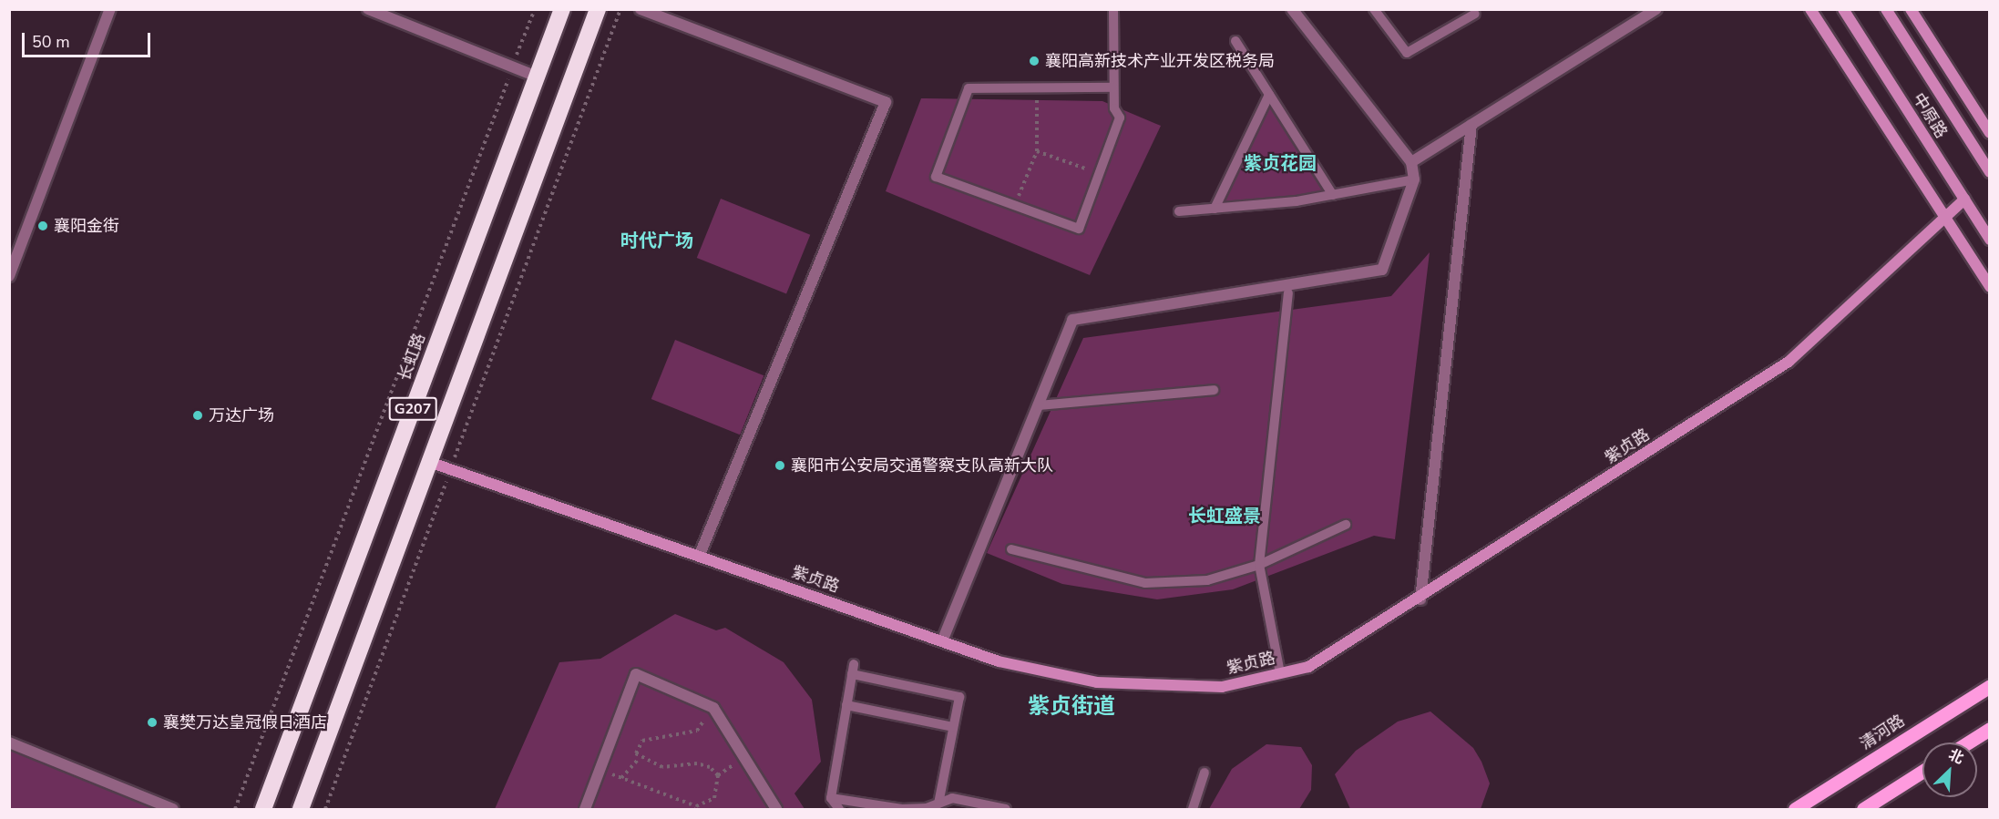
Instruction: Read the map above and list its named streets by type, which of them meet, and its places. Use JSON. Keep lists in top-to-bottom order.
{
  "streets": {
    "highway": ["长虹路", "G207"],
    "main road": ["清河路"],
    "street": ["中原路", "紫贞路"]
  },
  "crossings": [
    ["中原路", "紫贞路"],
    ["G207", "紫贞路"]
  ],
  "districts": [
    "紫贞花园",
    "时代广场",
    "长虹盛景",
    "紫贞街道"
  ],
  "places": [
    "襄阳高新技术产业开发区税务局",
    "襄阳金街",
    "万达广场",
    "襄阳市公安局交通警察支队高新大队",
    "襄樊万达皇冠假日酒店"
  ],
  "scale_bar": "50 m",
  "north": "top right"
}
